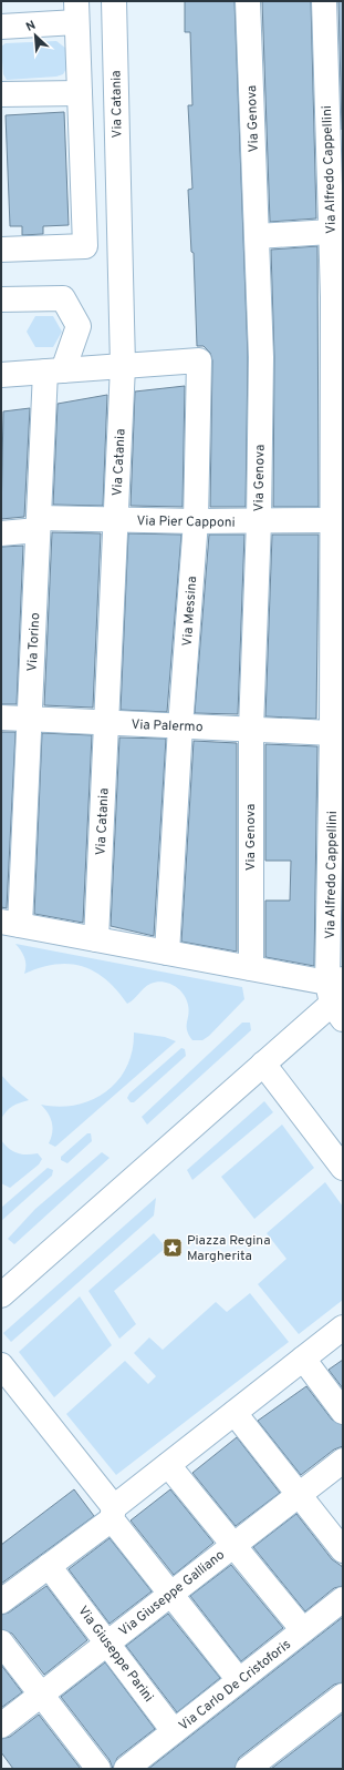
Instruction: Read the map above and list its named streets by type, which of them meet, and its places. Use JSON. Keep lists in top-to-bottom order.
{
  "streets": {
    "street": [
      "Via Catania",
      "Via Genova",
      "Via Alfredo Cappellini",
      "Via Pier Capponi",
      "Via Messina",
      "Via Torino",
      "Via Palermo",
      "Via Giuseppe Galliano",
      "Via Giuseppe Parini",
      "Via Carlo De Cristoforis"
    ]
  },
  "crossings": [
    ["Via Catania", "Via Pier Capponi"],
    ["Via Catania", "Via Messina"],
    ["Via Catania", "Via Palermo"],
    ["Via Genova", "Via Pier Capponi"],
    ["Via Genova", "Via Palermo"],
    ["Via Alfredo Cappellini", "Via Pier Capponi"],
    ["Via Alfredo Cappellini", "Via Palermo"],
    ["Via Pier Capponi", "Via Messina"],
    ["Via Pier Capponi", "Via Torino"],
    ["Via Messina", "Via Palermo"],
    ["Via Torino", "Via Palermo"],
    ["Via Giuseppe Galliano", "Via Giuseppe Parini"],
    ["Via Giuseppe Parini", "Via Carlo De Cristoforis"]
  ],
  "places": {
    "place": ["Piazza Regina Margherita"]
  },
  "north": "top left"
}
